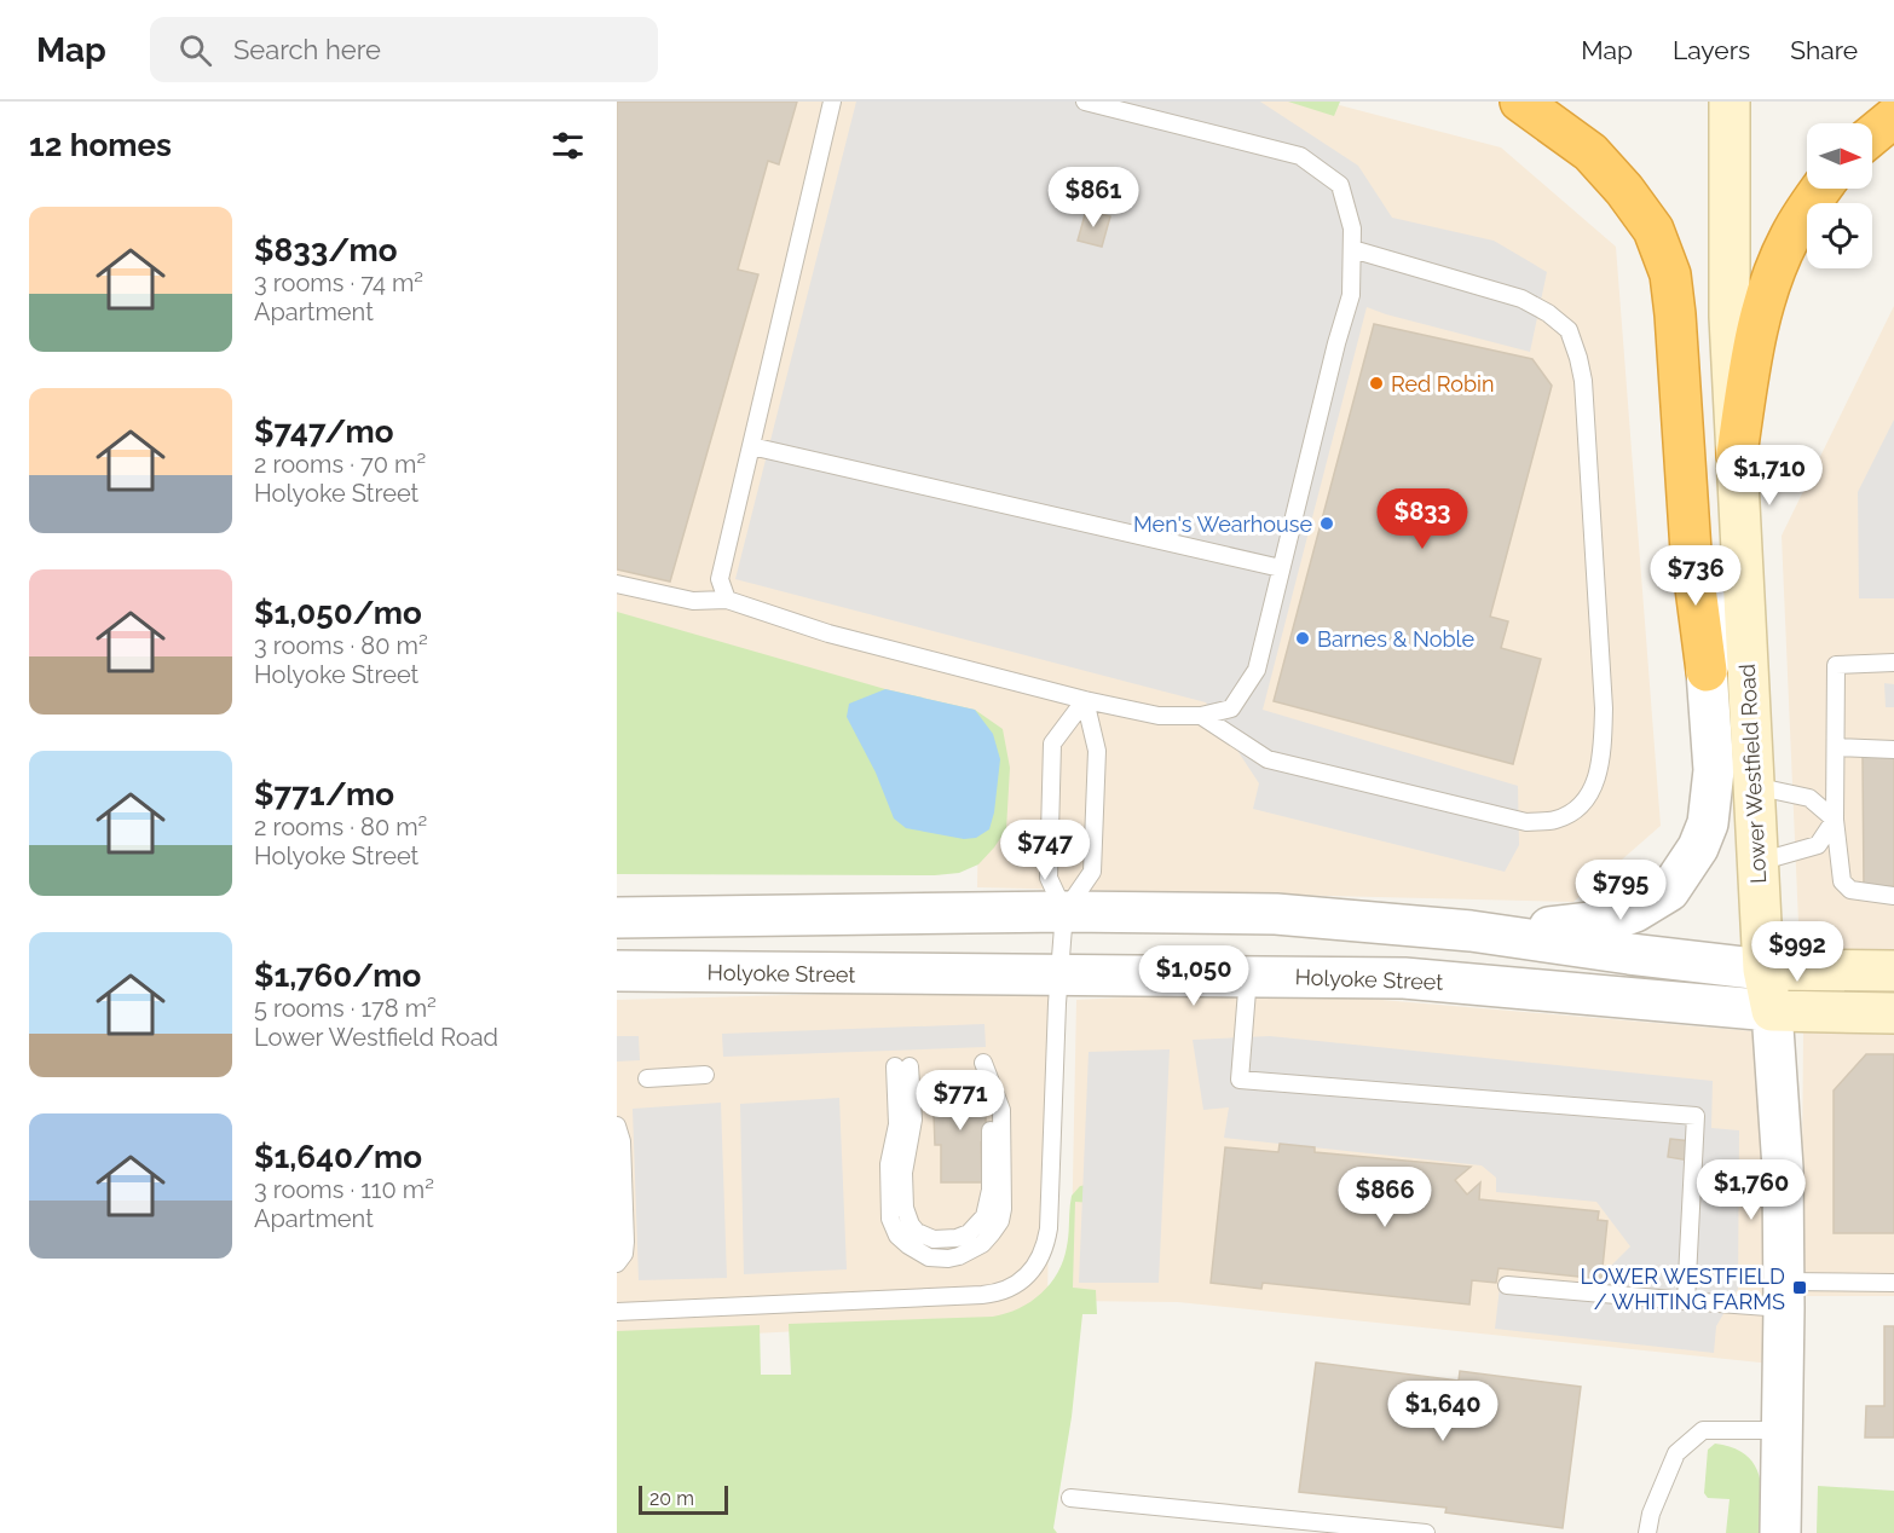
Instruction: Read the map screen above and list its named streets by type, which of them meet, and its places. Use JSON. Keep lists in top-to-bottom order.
{
  "streets": {
    "main road": ["Lower Westfield Road"],
    "street": ["Holyoke Street"]
  },
  "crossings": [
    ["Lower Westfield Road", "Holyoke Street"]
  ],
  "places": {
    "other": ["Red Robin", "Men's Wearhouse", "Barnes & Noble"],
    "transit": ["LOWER WESTFIELD / WHITING FARMS"]
  },
  "scale_bar": "20 m",
  "north": "right",
  "page": {
    "header": "Map",
    "search": "Search here",
    "nav": ["Map", "Layers", "Share"],
    "heading": "12 homes",
    "price": [
      "$861",
      "$1,710",
      "$833",
      "$736",
      "$747",
      "$795",
      "$992",
      "$1,050",
      "$771",
      "$1,760",
      "$866",
      "$1,640"
    ],
    "list": [
      {
        "name": "$833/mo",
        "note": "3 rooms · 74 m² · Apartment"
      },
      {
        "name": "$747/mo",
        "note": "2 rooms · 70 m² · Holyoke Street"
      },
      {
        "name": "$1,050/mo",
        "note": "3 rooms · 80 m² · Holyoke Street"
      },
      {
        "name": "$771/mo",
        "note": "2 rooms · 80 m² · Holyoke Street"
      },
      {
        "name": "$1,760/mo",
        "note": "5 rooms · 178 m² · Lower Westfield Road"
      },
      {
        "name": "$1,640/mo",
        "note": "3 rooms · 110 m² · Apartment"
      }
    ],
    "scale": "20 m"
  }
}
